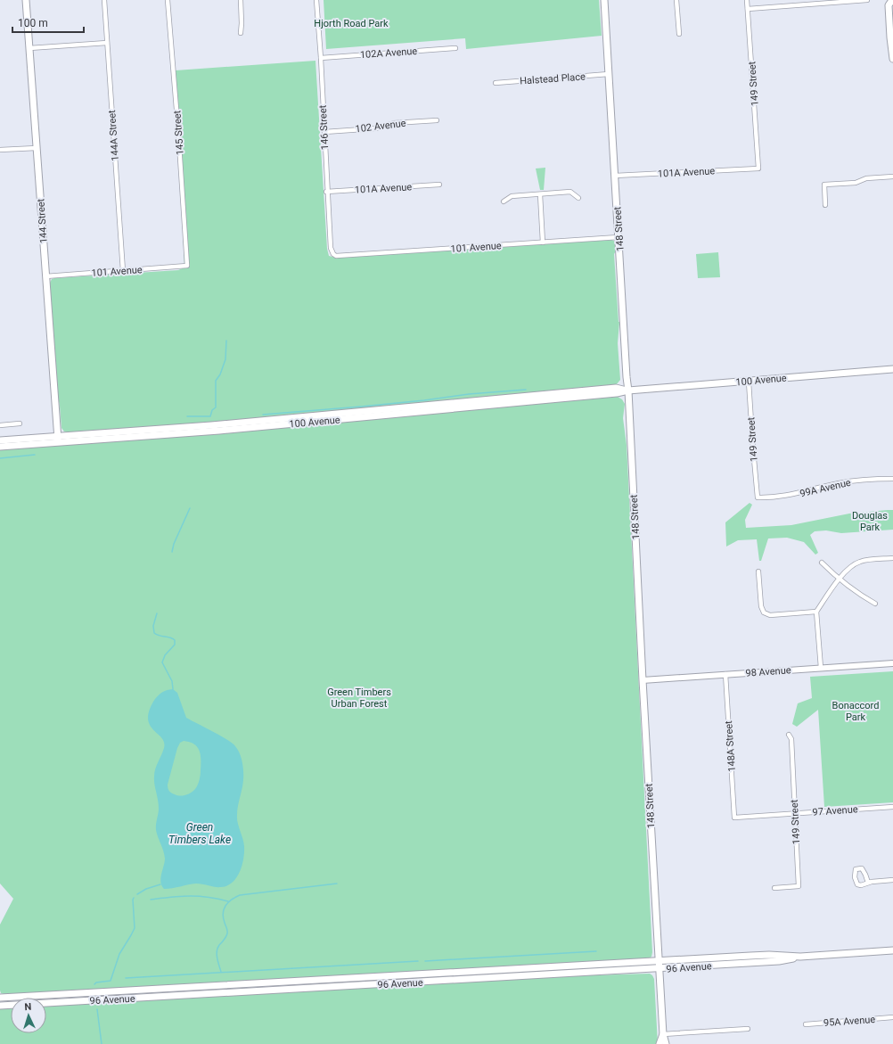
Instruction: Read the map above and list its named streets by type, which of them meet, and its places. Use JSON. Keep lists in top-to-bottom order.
{
  "streets": {
    "main road": [
      "144 Street",
      "148 Street",
      "100 Avenue",
      "96 Avenue"
    ],
    "street": [
      "102A Avenue",
      "Halstead Place",
      "149 Street",
      "102 Avenue",
      "146 Street",
      "145 Street",
      "144A Street",
      "101A Avenue",
      "101 Avenue",
      "99A Avenue",
      "98 Avenue",
      "148A Street",
      "97 Avenue",
      "95A Avenue"
    ]
  },
  "crossings": [
    ["102A Avenue", "146 Street"],
    ["Halstead Place", "148 Street"],
    ["149 Street", "101A Avenue"],
    ["149 Street", "100 Avenue"],
    ["149 Street", "99A Avenue"],
    ["149 Street", "97 Avenue"],
    ["102 Avenue", "146 Street"],
    ["146 Street", "101A Avenue"],
    ["146 Street", "101 Avenue"],
    ["145 Street", "101 Avenue"],
    ["144A Street", "101 Avenue"],
    ["101A Avenue", "148 Street"],
    ["144 Street", "101 Avenue"],
    ["144 Street", "100 Avenue"],
    ["148 Street", "101 Avenue"],
    ["148 Street", "100 Avenue"],
    ["148 Street", "98 Avenue"],
    ["148 Street", "96 Avenue"],
    ["98 Avenue", "148A Street"],
    ["148A Street", "97 Avenue"]
  ],
  "water": ["Green Timbers Lake"],
  "parks": [
    "Hjorth Road Park",
    "Douglas Park",
    "Green Timbers Urban Forest",
    "Bonaccord Park"
  ],
  "scale_bar": "100 m",
  "north": "top"
}
